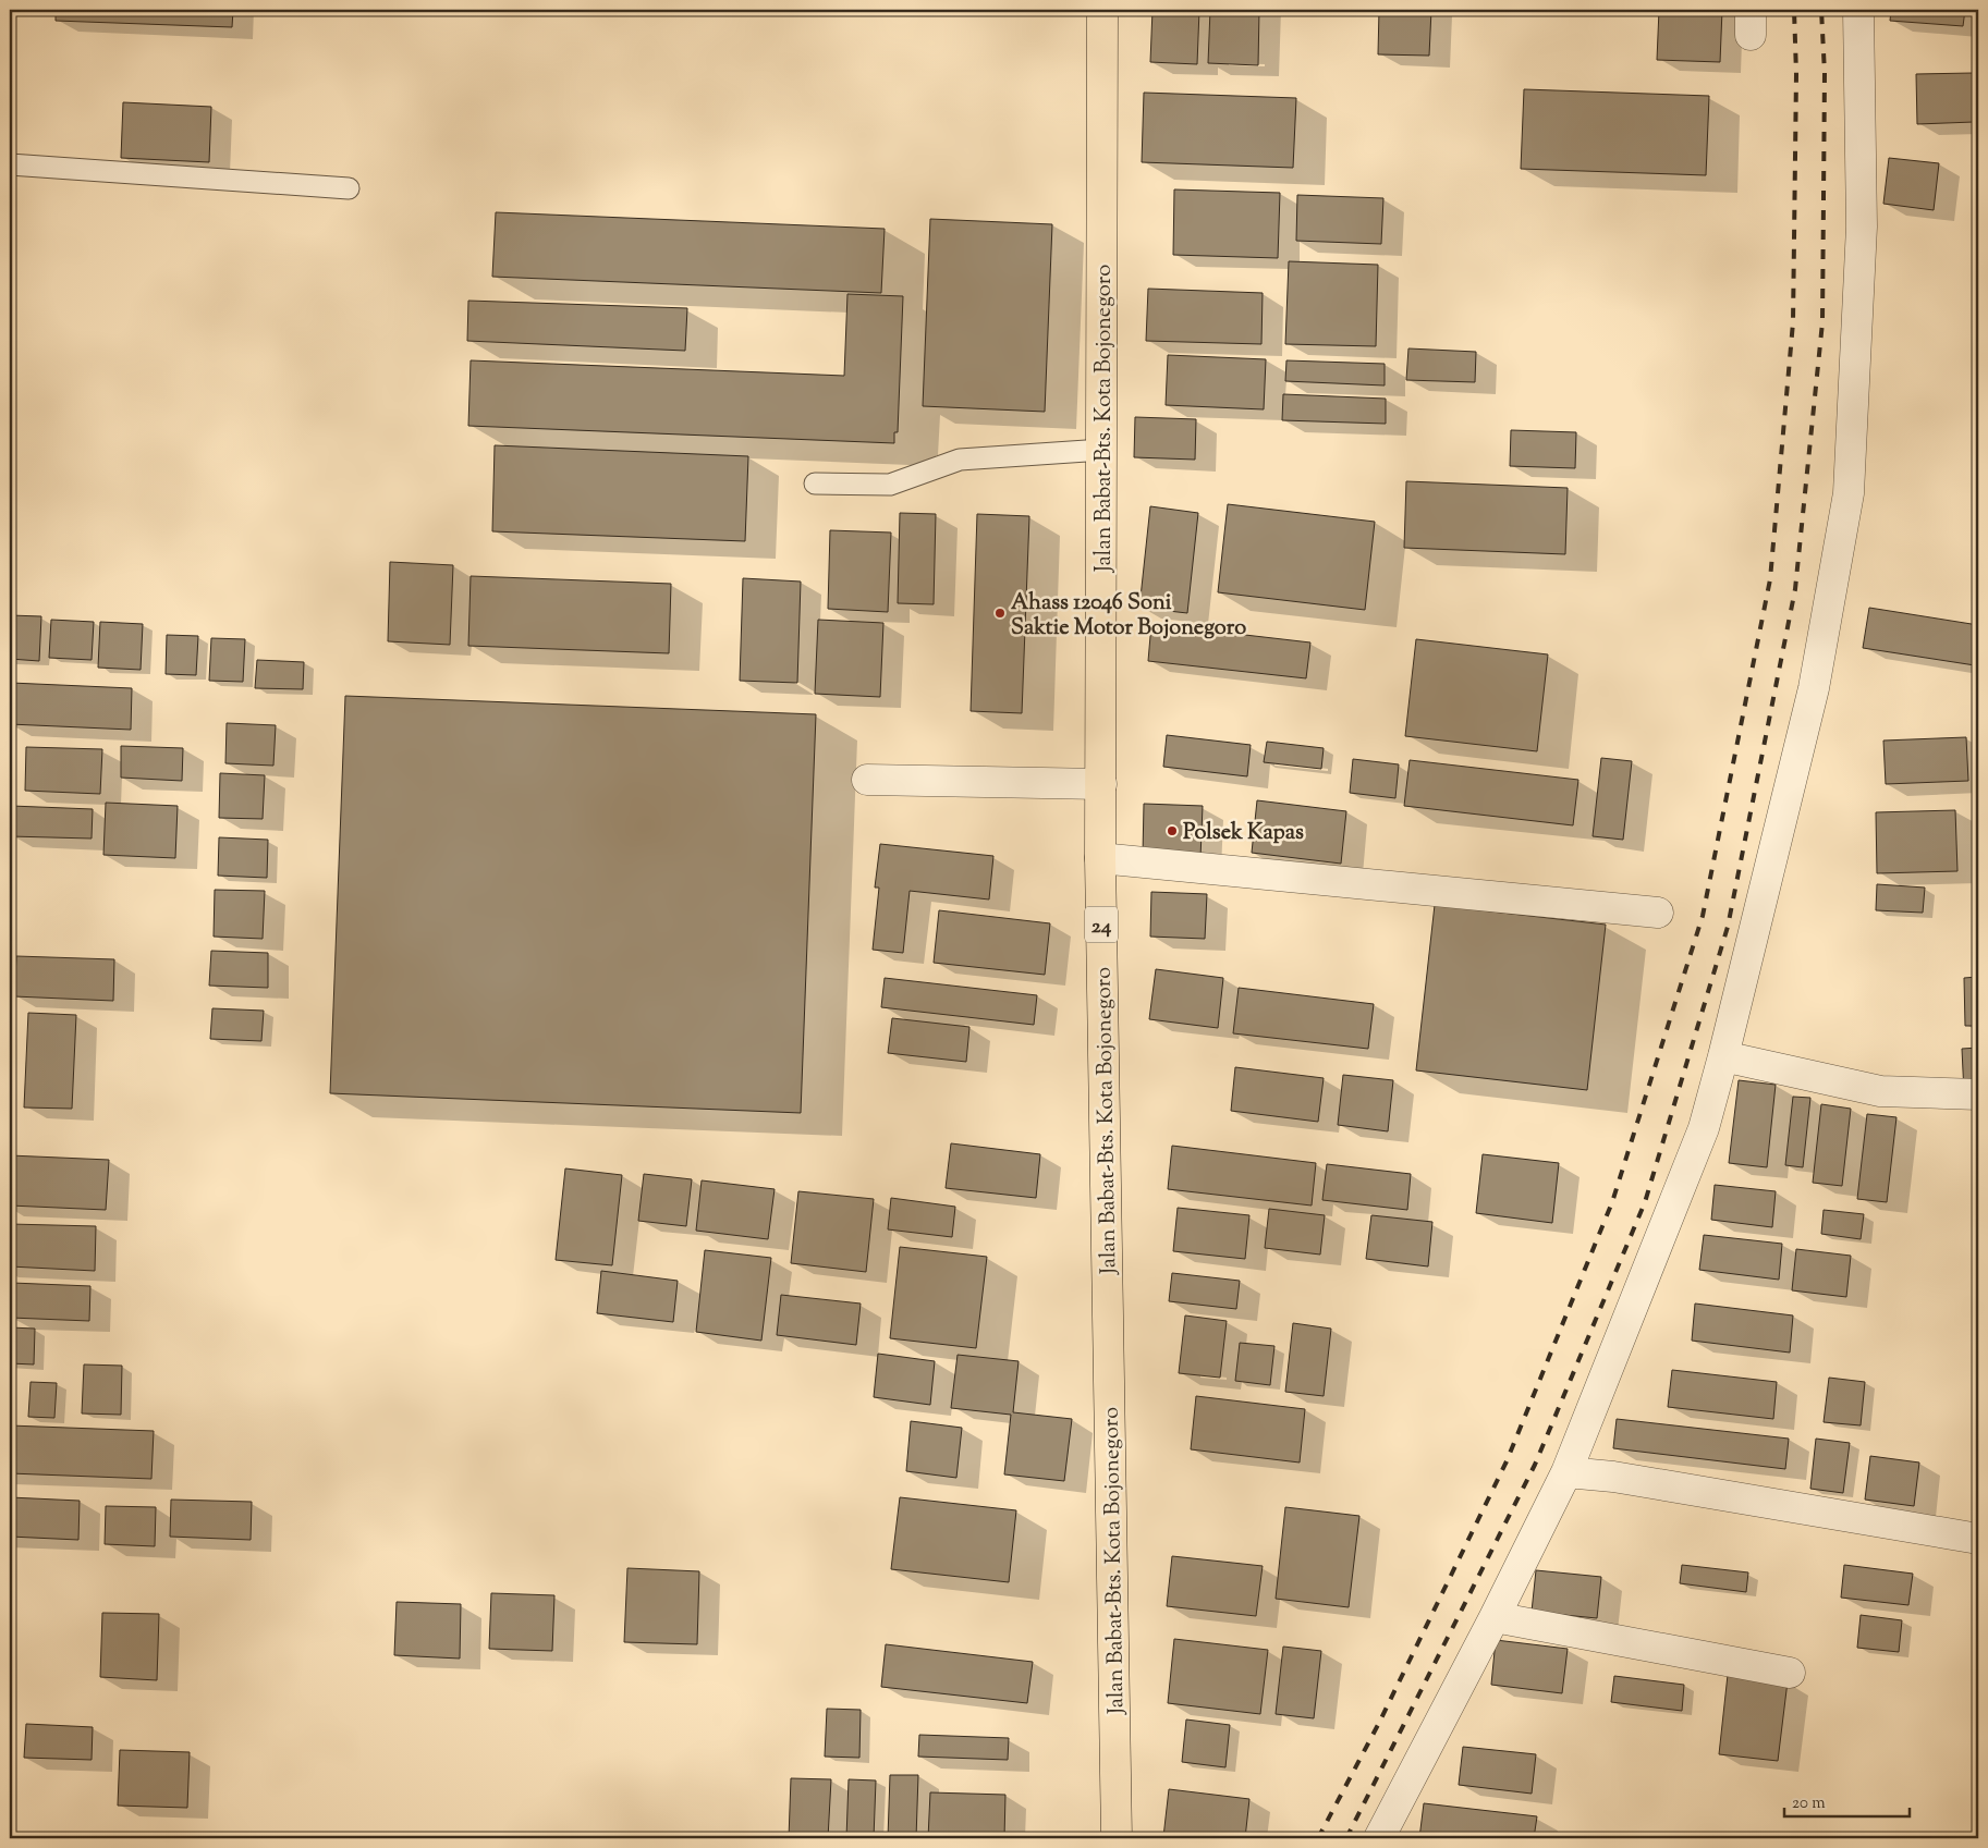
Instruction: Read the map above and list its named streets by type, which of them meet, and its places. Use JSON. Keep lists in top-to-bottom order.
{
  "streets": {
    "highway": ["Jalan Babat-Bts. Kota Bojonegoro", "24"]
  },
  "places": ["Ahass 12046 Soni Saktie Motor Bojonegoro", "Polsek Kapas"],
  "scale_bar": "20 m"
}
